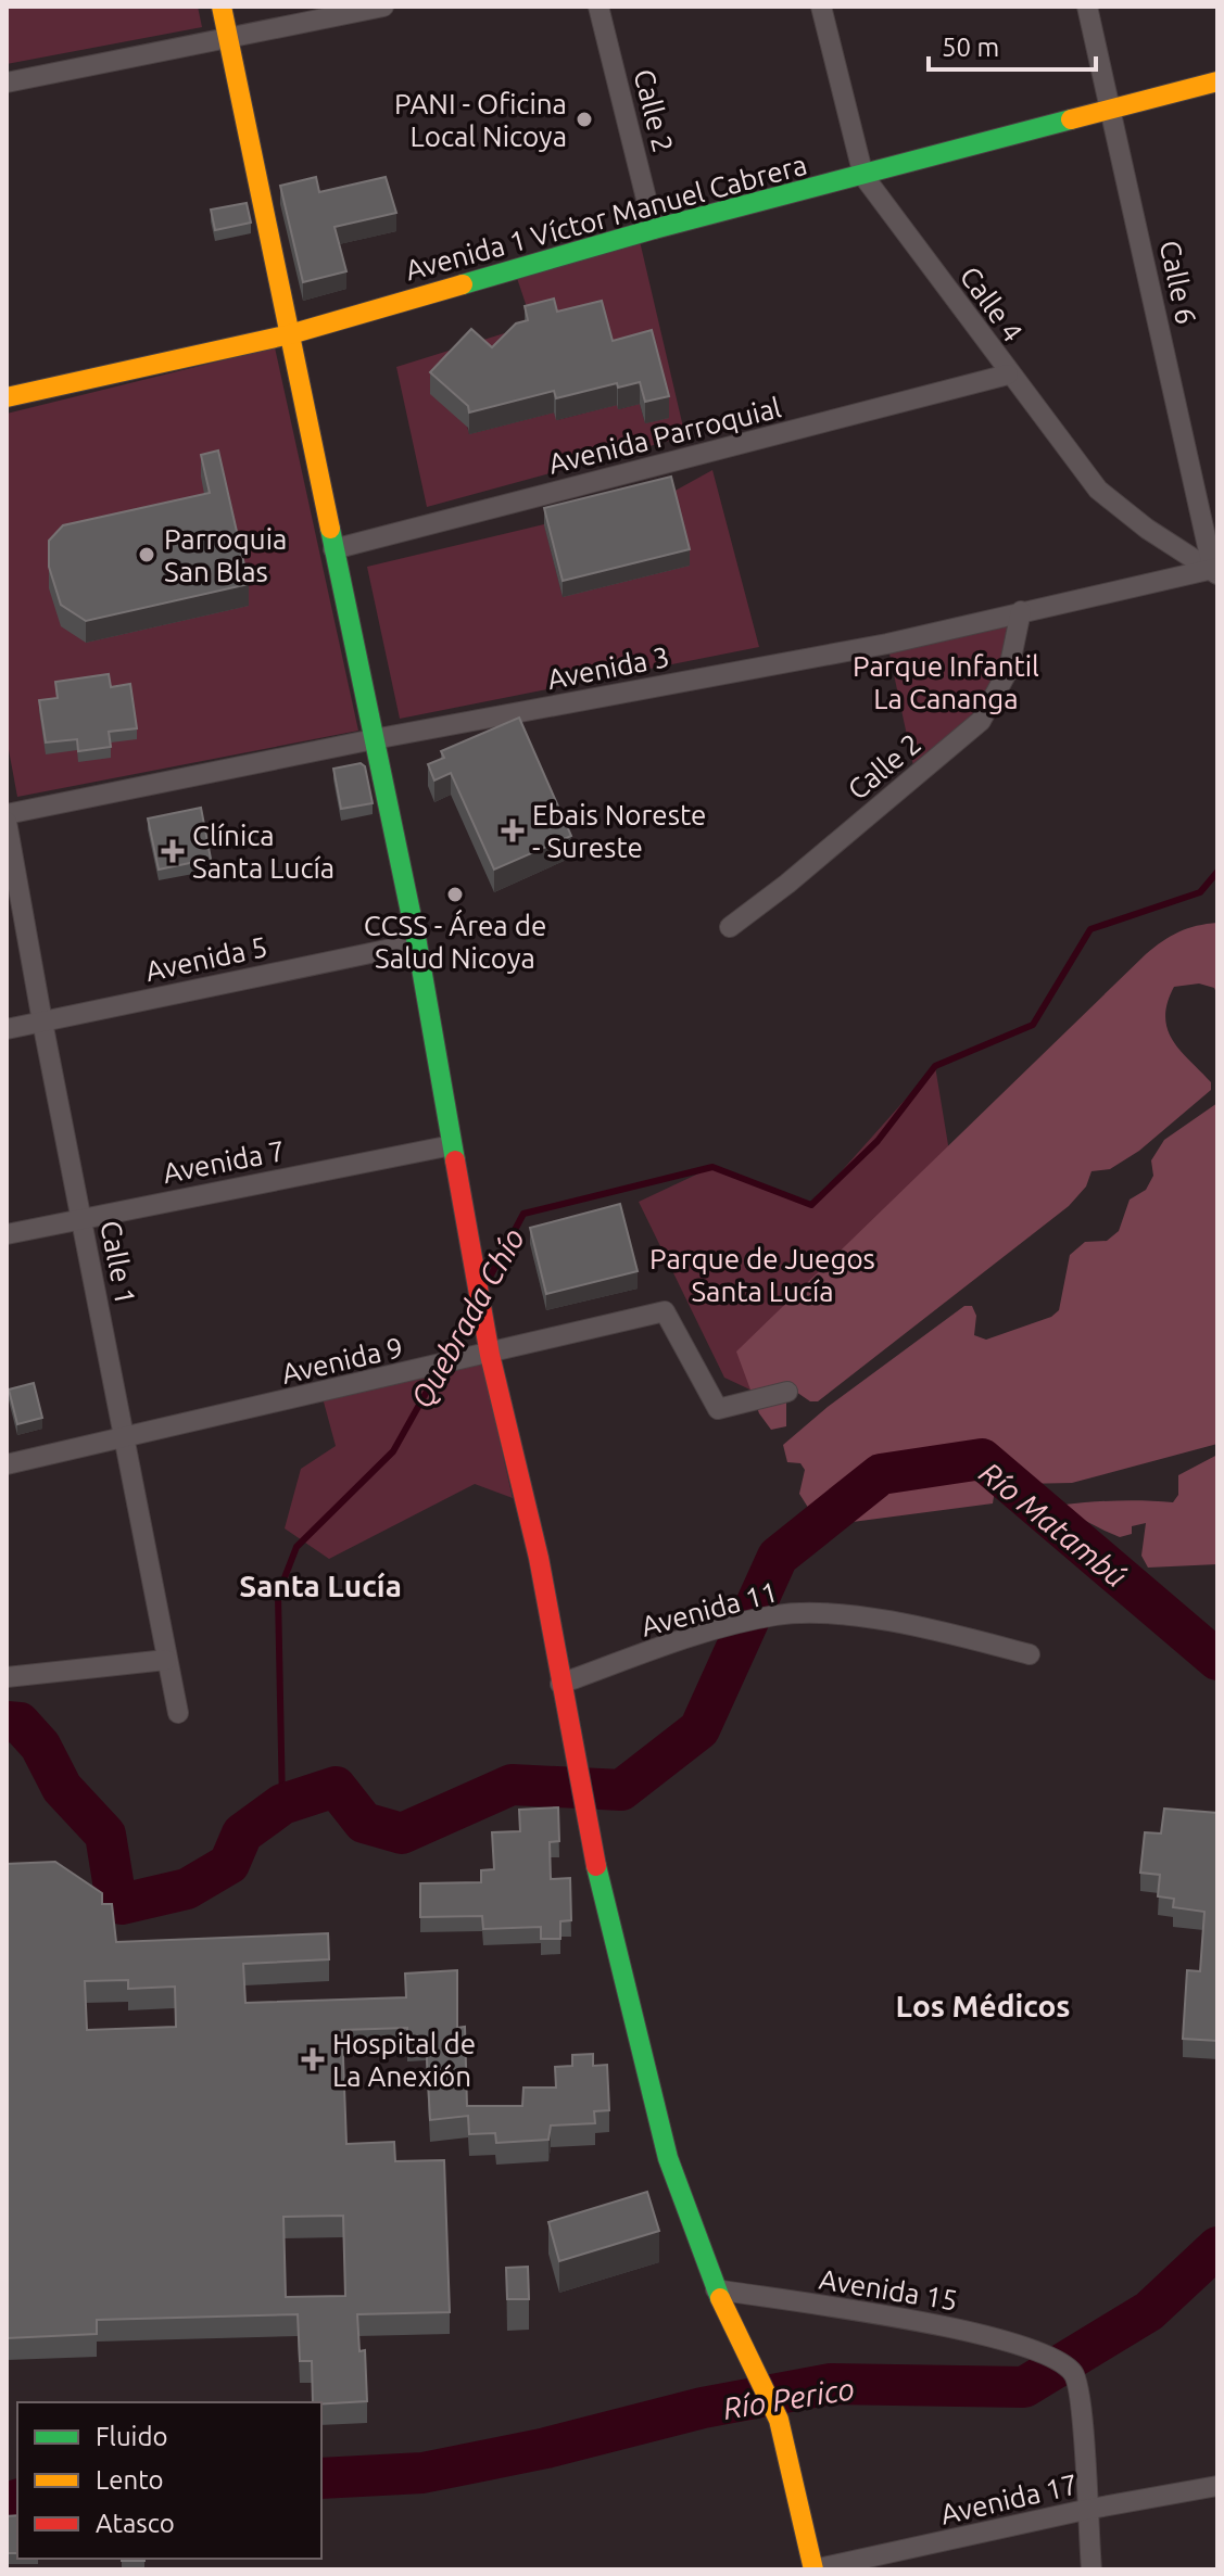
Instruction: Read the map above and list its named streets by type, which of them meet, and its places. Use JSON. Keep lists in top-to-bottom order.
{
  "streets": {
    "street": [
      "Calle 2",
      "Avenida 1 Víctor Manuel Cabrera",
      "Calle 6",
      "Calle 4",
      "Avenida Parroquial",
      "Avenida 3",
      "Avenida 5",
      "Avenida 7",
      "Calle 1",
      "Avenida 9",
      "Avenida 11",
      "Avenida 15",
      "Avenida 17"
    ]
  },
  "crossings": [
    ["Calle 2", "Avenida 1 Víctor Manuel Cabrera"],
    ["Calle 2", "Avenida 3"],
    ["Avenida 1 Víctor Manuel Cabrera", "Calle 6"],
    ["Avenida 1 Víctor Manuel Cabrera", "Calle 4"],
    ["Calle 6", "Calle 4"],
    ["Calle 6", "Avenida 3"],
    ["Calle 4", "Avenida Parroquial"],
    ["Calle 4", "Avenida 3"],
    ["Avenida 5", "Calle 1"],
    ["Avenida 7", "Calle 1"],
    ["Calle 1", "Avenida 9"],
    ["Avenida 15", "Avenida 17"]
  ],
  "districts": ["Santa Lucía", "Los Médicos"],
  "water": ["Quebrada Chío", "Río Matambú", "Río Perico"],
  "parks": ["Parque Infantil La Cananga", "Parque de Juegos Santa Lucía"],
  "places": {
    "other": ["PANI - Oficina Local Nicoya", "Parroquia San Blas", "CCSS - Área de Salud Nicoya"],
    "health": ["Ebais Noreste - Sureste", "Clínica Santa Lucía", "Hospital de La Anexión"]
  },
  "legend": ["Fluido", "Lento", "Atasco"],
  "scale_bar": "50 m"
}
